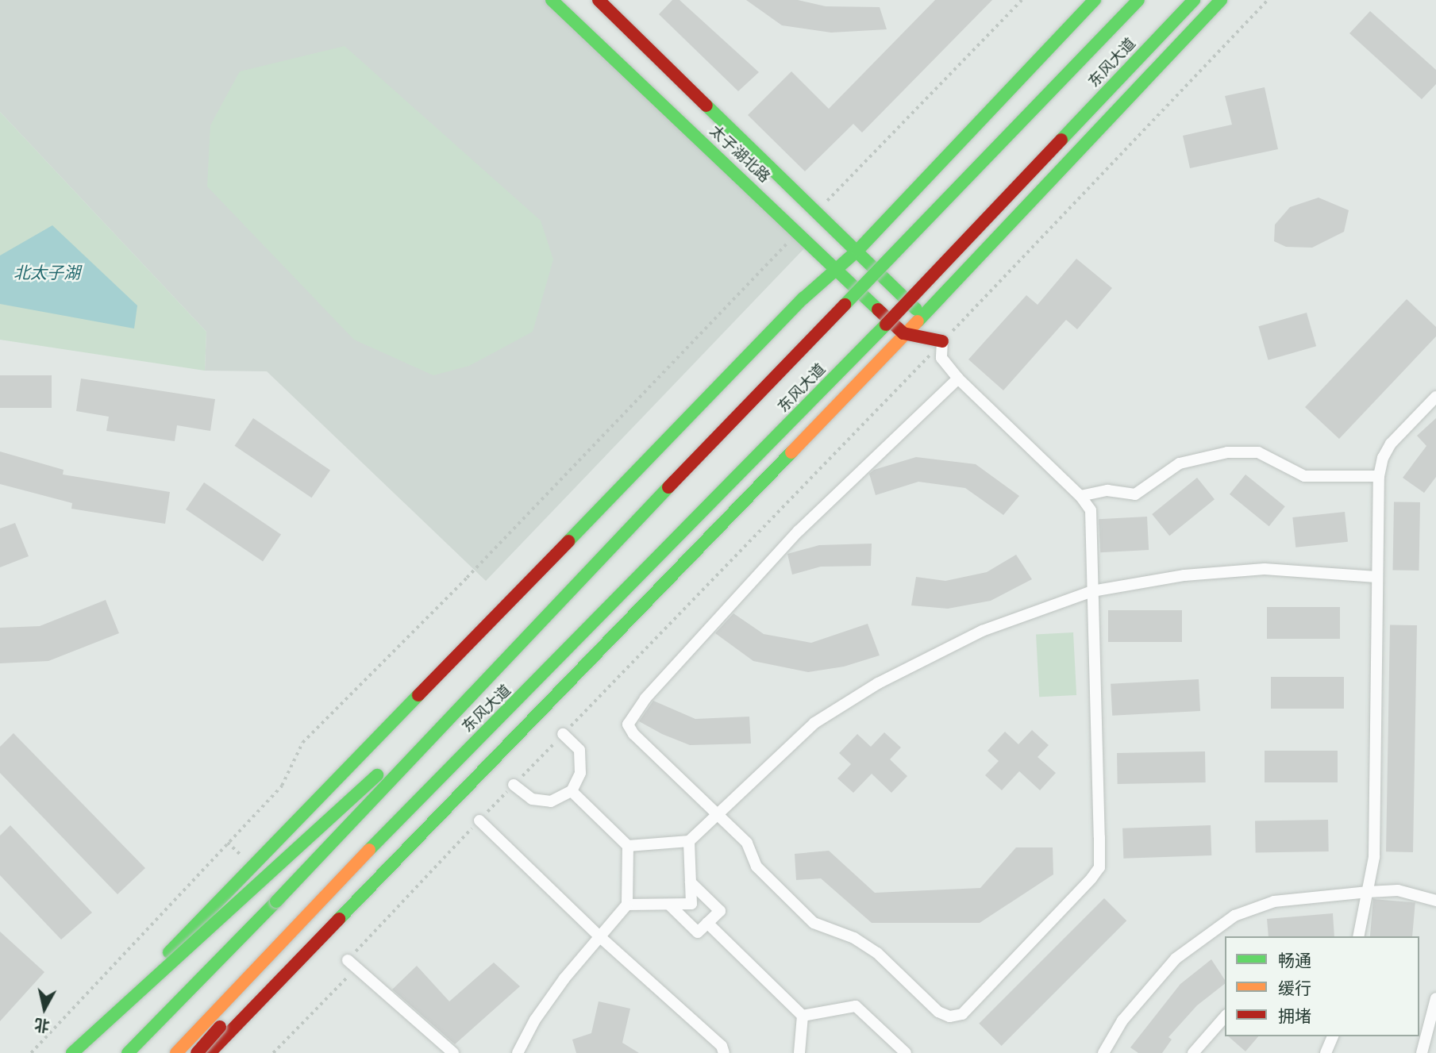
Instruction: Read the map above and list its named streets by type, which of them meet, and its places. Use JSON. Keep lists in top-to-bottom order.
{
  "streets": {
    "main road": ["东风大道", "太子湖北路"]
  },
  "water": ["北太子湖"],
  "legend": ["畅通", "缓行", "拥堵"],
  "north": "bottom"
}
